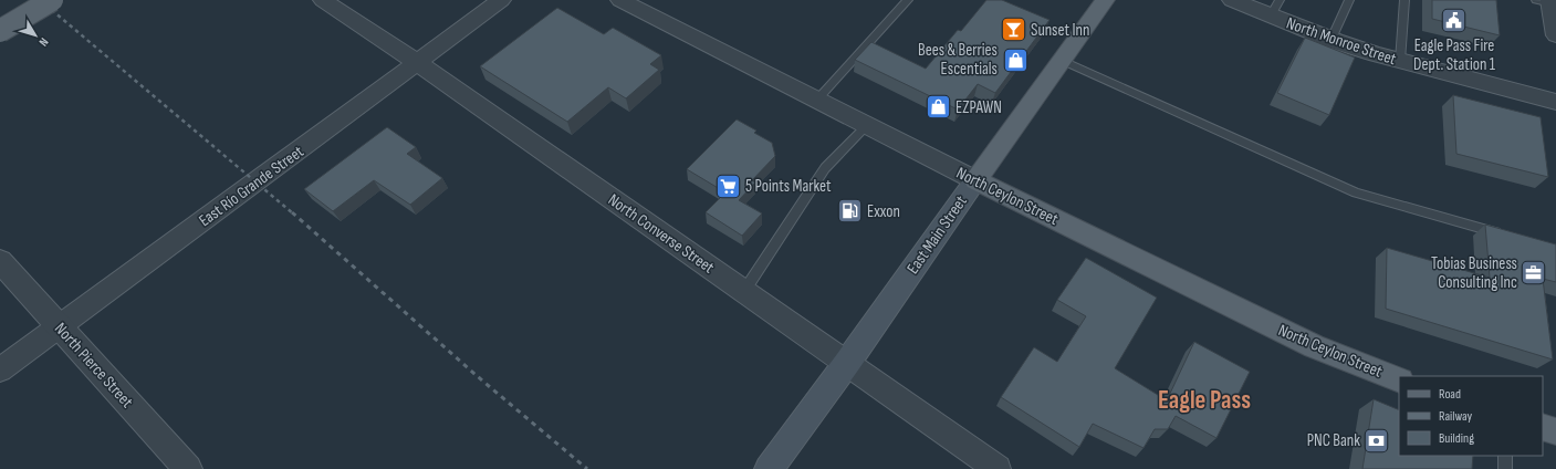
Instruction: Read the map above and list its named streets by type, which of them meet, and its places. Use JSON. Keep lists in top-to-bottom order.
{
  "streets": {
    "main road": ["North Ceylon Street", "East Main Street"],
    "street": [
      "North Monroe Street",
      "East Río Grande Street",
      "North Converse Street",
      "North Pierce Street"
    ]
  },
  "crossings": [
    ["East Río Grande Street", "North Converse Street"],
    ["East Río Grande Street", "North Pierce Street"],
    ["North Ceylon Street", "East Main Street"],
    ["North Converse Street", "East Main Street"]
  ],
  "districts": ["Eagle Pass"],
  "places": {
    "public building": ["Eagle Pass Fire Dept. Station 1"],
    "bar": ["Sunset Inn"],
    "shop": ["Bees & Berries Escentials", "EZPAWN"],
    "supermarket": ["5 Points Market"],
    "fuel station": ["Exxon"],
    "office": ["Tobias Business Consulting Inc"],
    "bank": ["PNC Bank"]
  },
  "legend": ["Road", "Railway", "Building"],
  "north": "bottom right"
}
